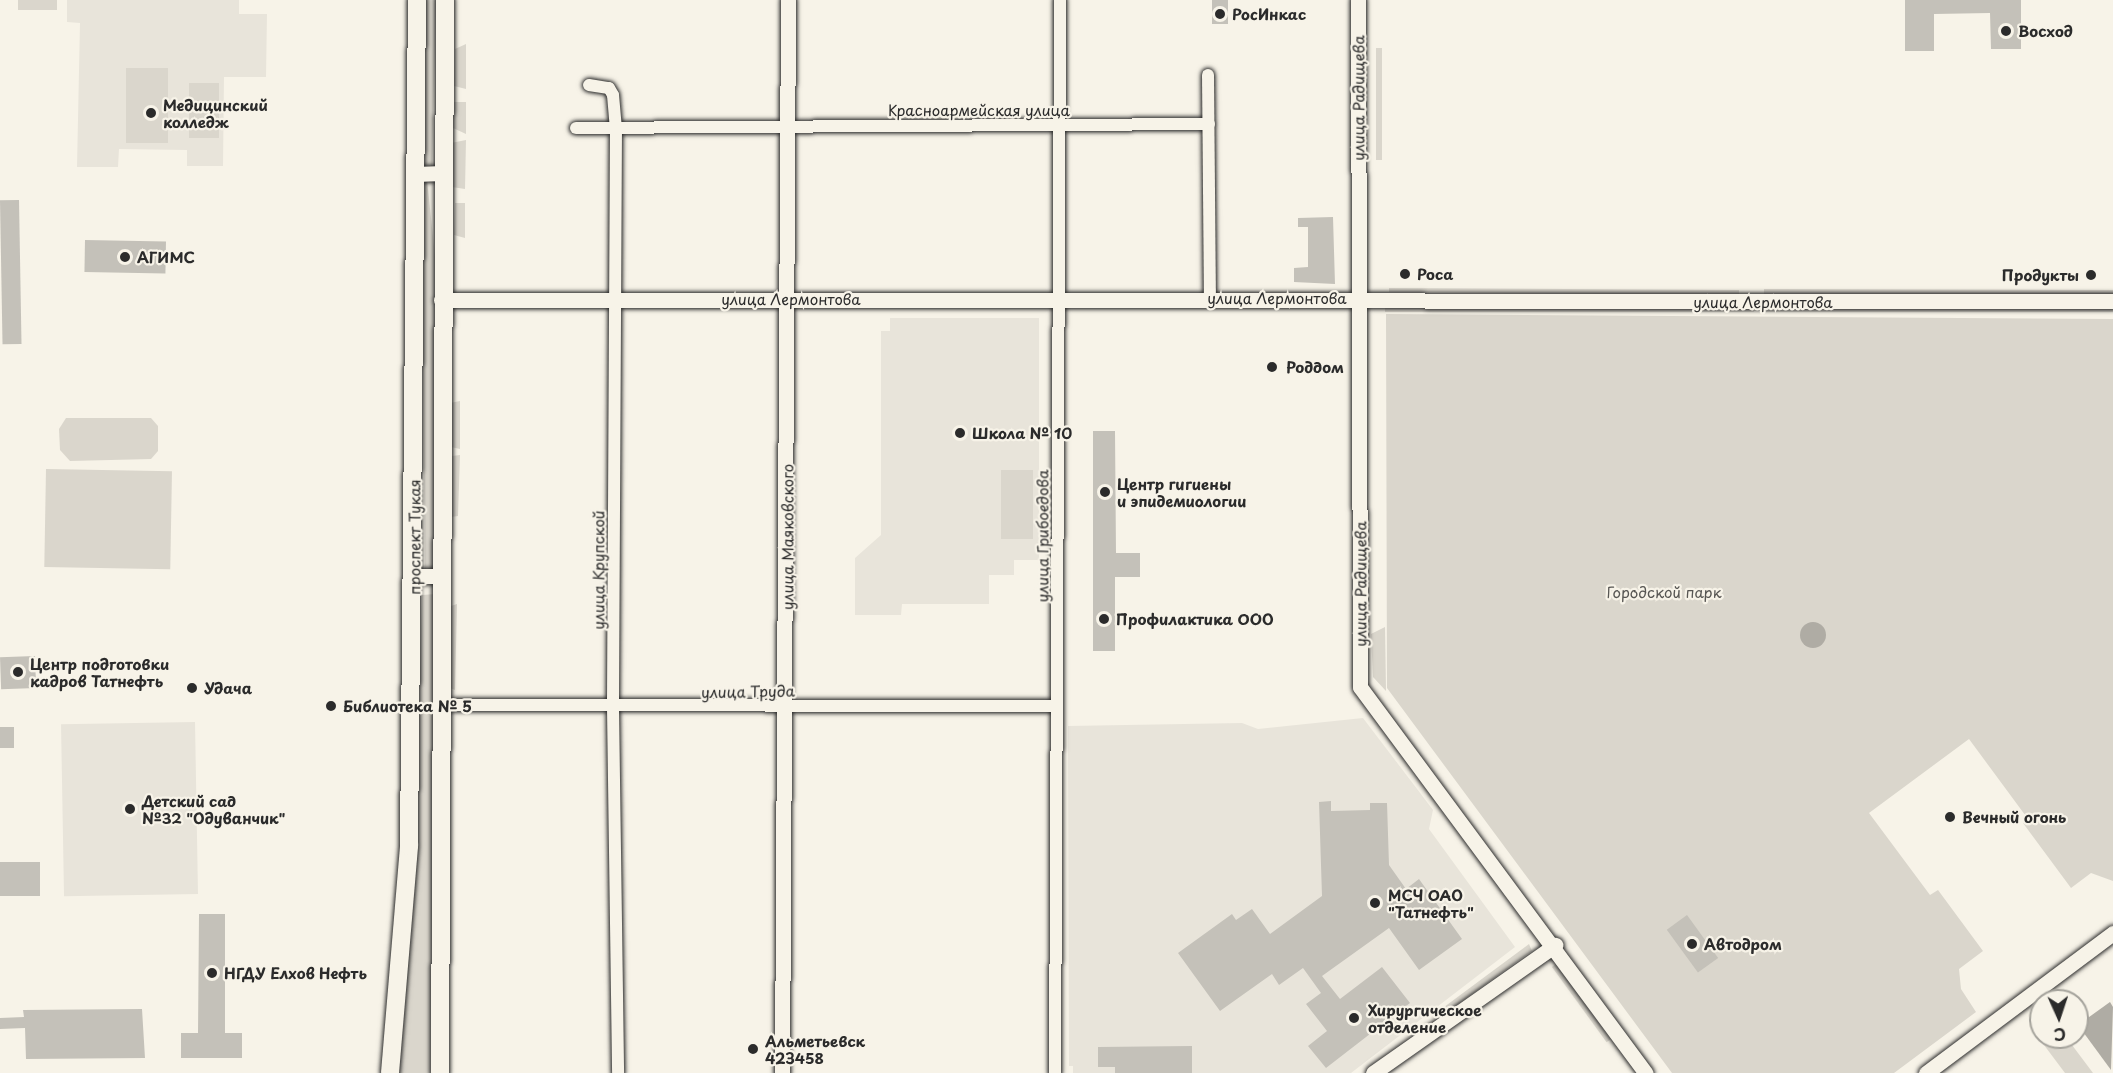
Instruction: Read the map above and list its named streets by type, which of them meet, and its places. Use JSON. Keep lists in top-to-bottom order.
{
  "streets": {
    "main road": ["проспект Тукая"],
    "street": [
      "улица Радищева",
      "Красноармейская улица",
      "улица Лермонтова",
      "улица Грибоедова",
      "улица Маяковского",
      "улица Крупской",
      "улица Труда"
    ]
  },
  "crossings": [
    ["улица Радищева", "улица Лермонтова"],
    ["Красноармейская улица", "улица Грибоедова"],
    ["Красноармейская улица", "улица Маяковского"],
    ["Красноармейская улица", "улица Крупской"],
    ["улица Лермонтова", "улица Грибоедова"],
    ["улица Лермонтова", "проспект Тукая"],
    ["улица Лермонтова", "улица Маяковского"],
    ["улица Лермонтова", "улица Крупской"],
    ["улица Грибоедова", "улица Труда"],
    ["проспект Тукая", "улица Труда"],
    ["улица Маяковского", "улица Труда"],
    ["улица Крупской", "улица Труда"]
  ],
  "parks": ["Городской парк"],
  "places": [
    "РосИнкас",
    "Восход",
    "Медицинский колледж",
    "АГИМС",
    "Роса",
    "Продукты",
    "Роддом",
    "Школа № 10",
    "Центр гигиены и эпидемиологии",
    "Профилактика ООО",
    "Центр подготовки кадров Татнефть",
    "Удача",
    "Библиотека № 5",
    "Детский сад №32 \"Одуванчик\"",
    "Вечный огонь",
    "МСЧ ОАО \"Татнефть\"",
    "Автодром",
    "НГДУ Елхов Нефть",
    "Хирургическое отделение",
    "Альметьевск 423458"
  ],
  "north": "bottom"
}
